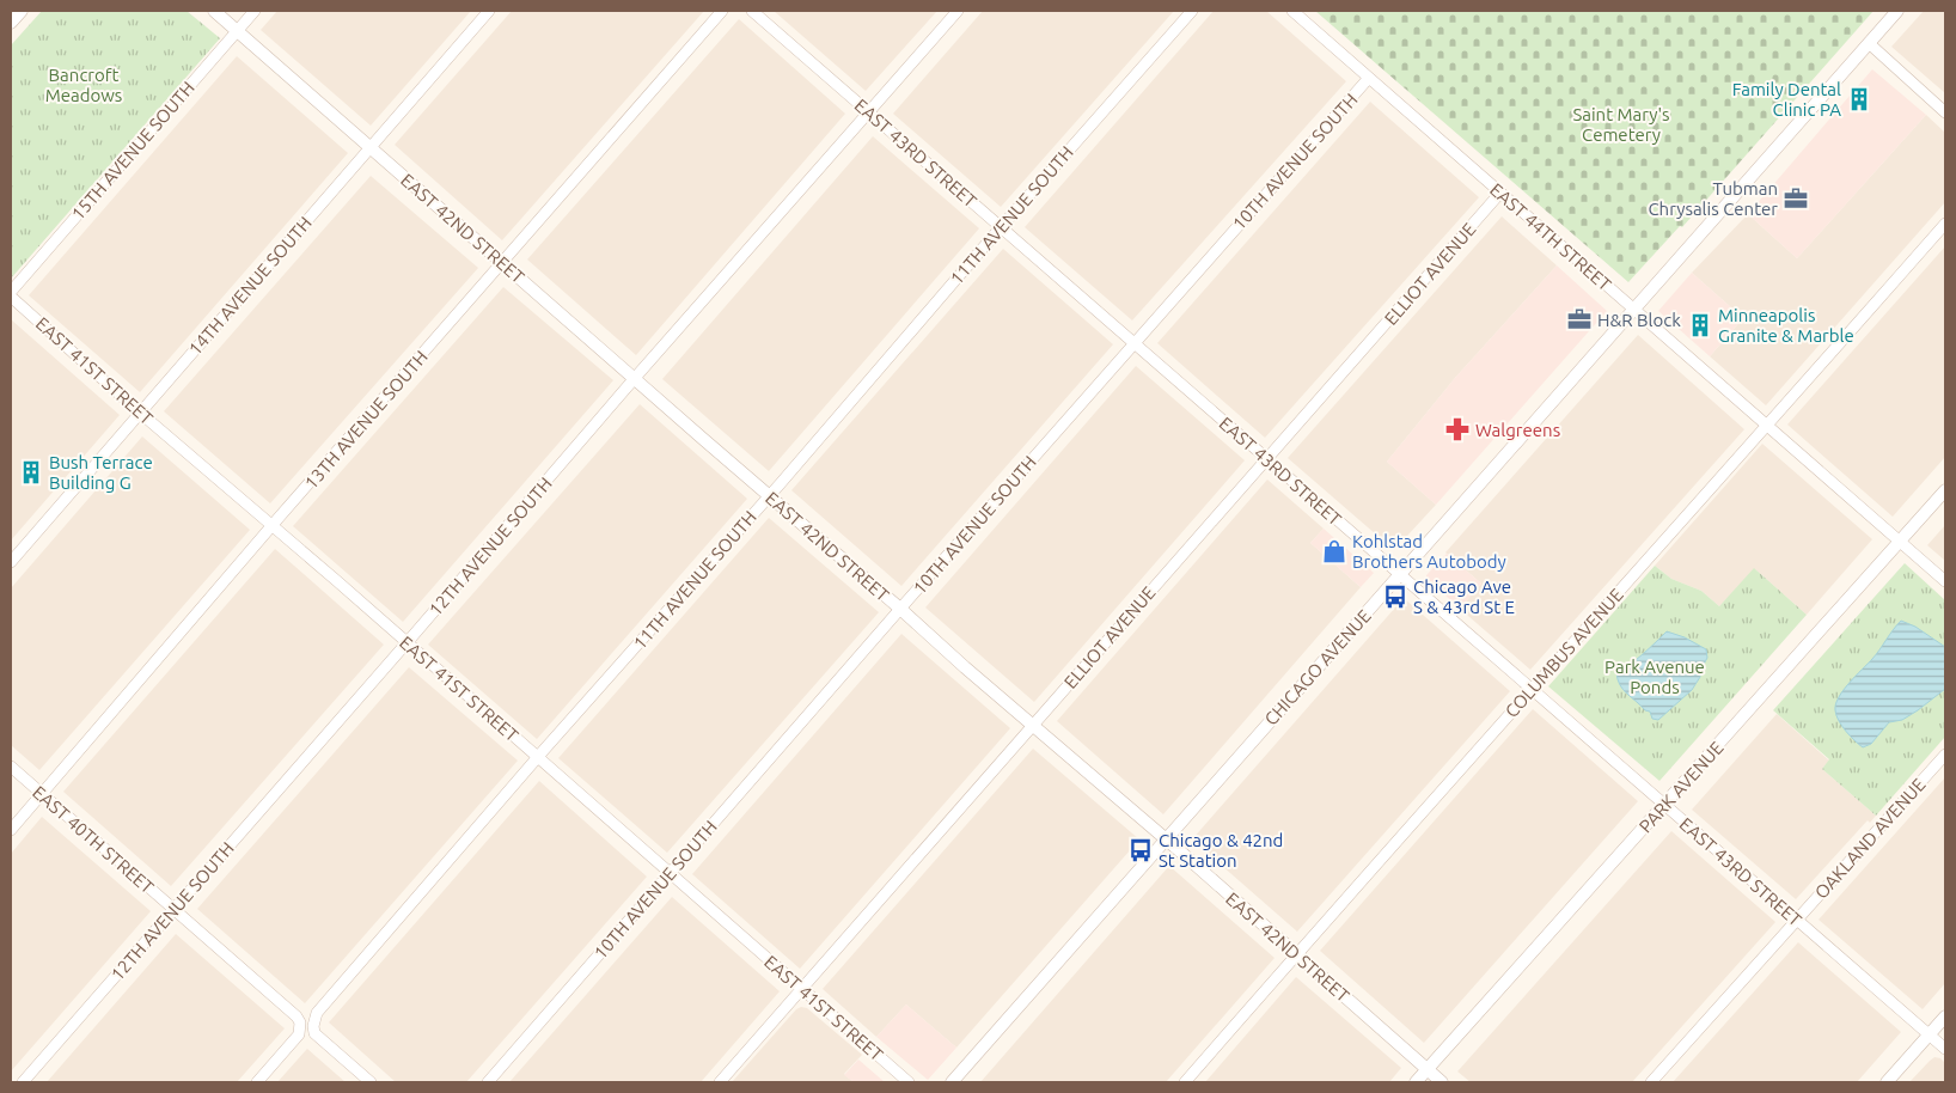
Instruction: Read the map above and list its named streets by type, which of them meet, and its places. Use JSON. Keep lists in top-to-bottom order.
{
  "streets": {
    "street": [
      "15TH AVENUE SOUTH",
      "EAST 43RD STREET",
      "10TH AVENUE SOUTH",
      "11TH AVENUE SOUTH",
      "EAST 42ND STREET",
      "EAST 44TH STREET",
      "ELLIOT AVENUE",
      "14TH AVENUE SOUTH",
      "EAST 41ST STREET",
      "13TH AVENUE SOUTH",
      "12TH AVENUE SOUTH",
      "COLUMBUS AVENUE",
      "CHICAGO AVENUE",
      "PARK AVENUE",
      "OAKLAND AVENUE",
      "EAST 40TH STREET"
    ]
  },
  "crossings": [
    ["15TH AVENUE SOUTH", "EAST 42ND STREET"],
    ["EAST 43RD STREET", "10TH AVENUE SOUTH"],
    ["EAST 43RD STREET", "11TH AVENUE SOUTH"],
    ["EAST 43RD STREET", "ELLIOT AVENUE"],
    ["EAST 43RD STREET", "12TH AVENUE SOUTH"],
    ["EAST 43RD STREET", "COLUMBUS AVENUE"],
    ["EAST 43RD STREET", "CHICAGO AVENUE"],
    ["EAST 43RD STREET", "PARK AVENUE"],
    ["EAST 43RD STREET", "OAKLAND AVENUE"],
    ["10TH AVENUE SOUTH", "EAST 42ND STREET"],
    ["10TH AVENUE SOUTH", "EAST 44TH STREET"],
    ["10TH AVENUE SOUTH", "EAST 41ST STREET"],
    ["11TH AVENUE SOUTH", "EAST 42ND STREET"],
    ["11TH AVENUE SOUTH", "EAST 41ST STREET"],
    ["EAST 42ND STREET", "ELLIOT AVENUE"],
    ["EAST 42ND STREET", "14TH AVENUE SOUTH"],
    ["EAST 42ND STREET", "13TH AVENUE SOUTH"],
    ["EAST 42ND STREET", "12TH AVENUE SOUTH"],
    ["EAST 42ND STREET", "COLUMBUS AVENUE"],
    ["EAST 42ND STREET", "CHICAGO AVENUE"],
    ["EAST 42ND STREET", "PARK AVENUE"],
    ["EAST 44TH STREET", "ELLIOT AVENUE"],
    ["EAST 44TH STREET", "COLUMBUS AVENUE"],
    ["EAST 44TH STREET", "CHICAGO AVENUE"],
    ["EAST 44TH STREET", "PARK AVENUE"],
    ["ELLIOT AVENUE", "EAST 41ST STREET"],
    ["14TH AVENUE SOUTH", "EAST 41ST STREET"],
    ["EAST 41ST STREET", "13TH AVENUE SOUTH"],
    ["EAST 41ST STREET", "12TH AVENUE SOUTH"],
    ["13TH AVENUE SOUTH", "EAST 40TH STREET"],
    ["12TH AVENUE SOUTH", "EAST 40TH STREET"]
  ],
  "parks": ["Bancroft Meadows", "Saint Mary's Cemetery", "Park Avenue Ponds"],
  "places": {
    "building": ["Family Dental Clinic PA", "Minneapolis Granite & Marble", "Bush Terrace Building G"],
    "office": ["Tubman Chrysalis Center", "H&R Block"],
    "pharmacy": ["Walgreens"],
    "shop": ["Kohlstad Brothers Autobody"],
    "bus stop": ["Chicago Ave S & 43rd St E", "Chicago & 42nd St Station"]
  }
}
